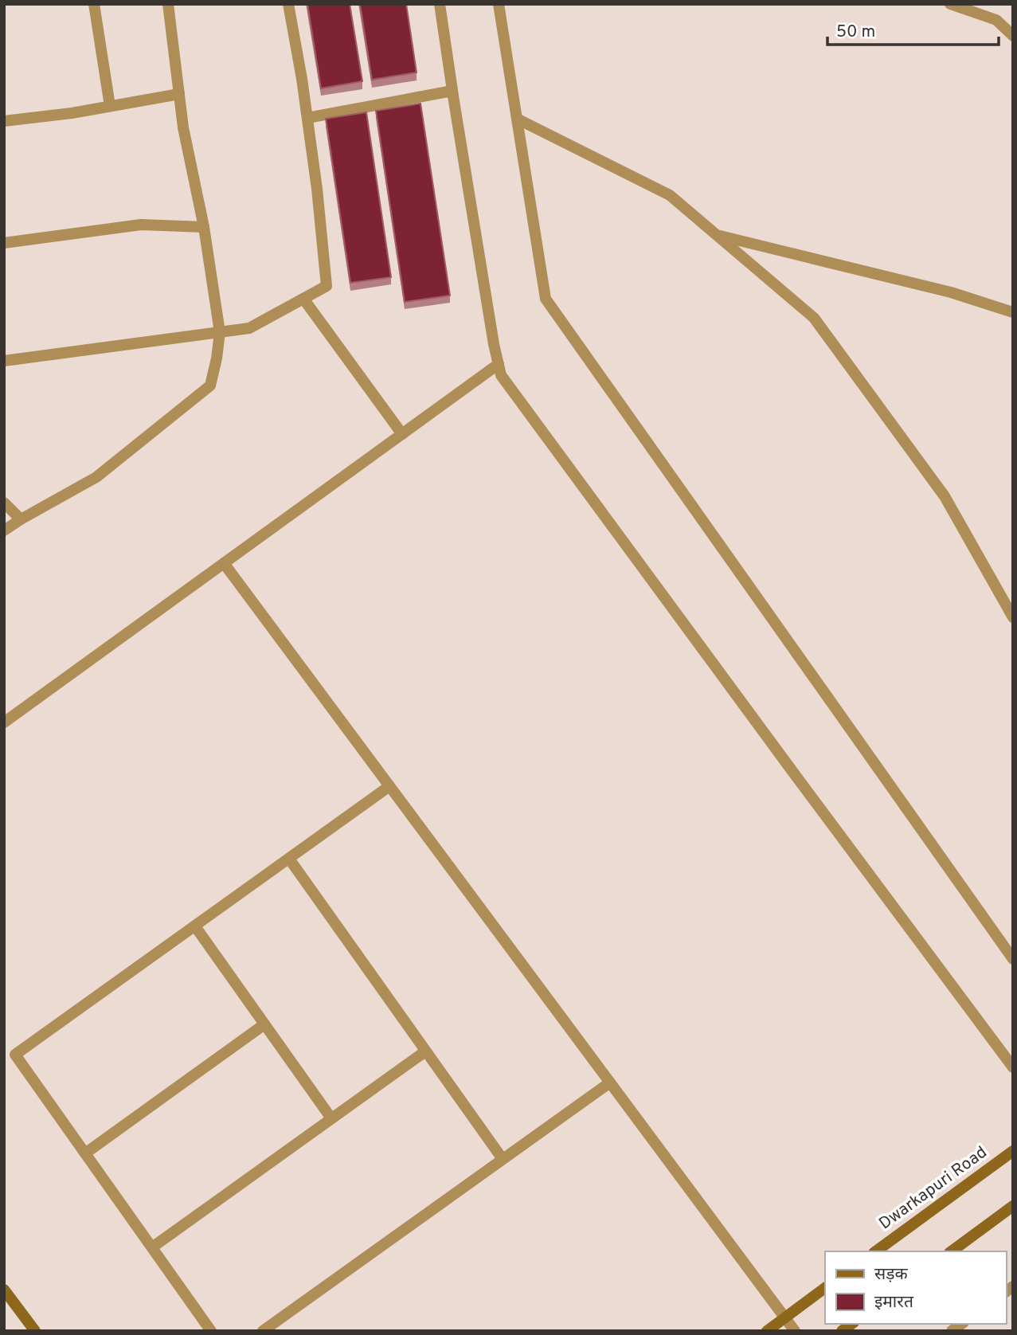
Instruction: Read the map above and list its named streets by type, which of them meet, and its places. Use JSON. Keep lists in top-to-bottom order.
{
  "streets": {
    "street": ["Dwarkapuri Road"]
  },
  "legend": ["सड़क", "इमारत"],
  "scale_bar": "50 m"
}
